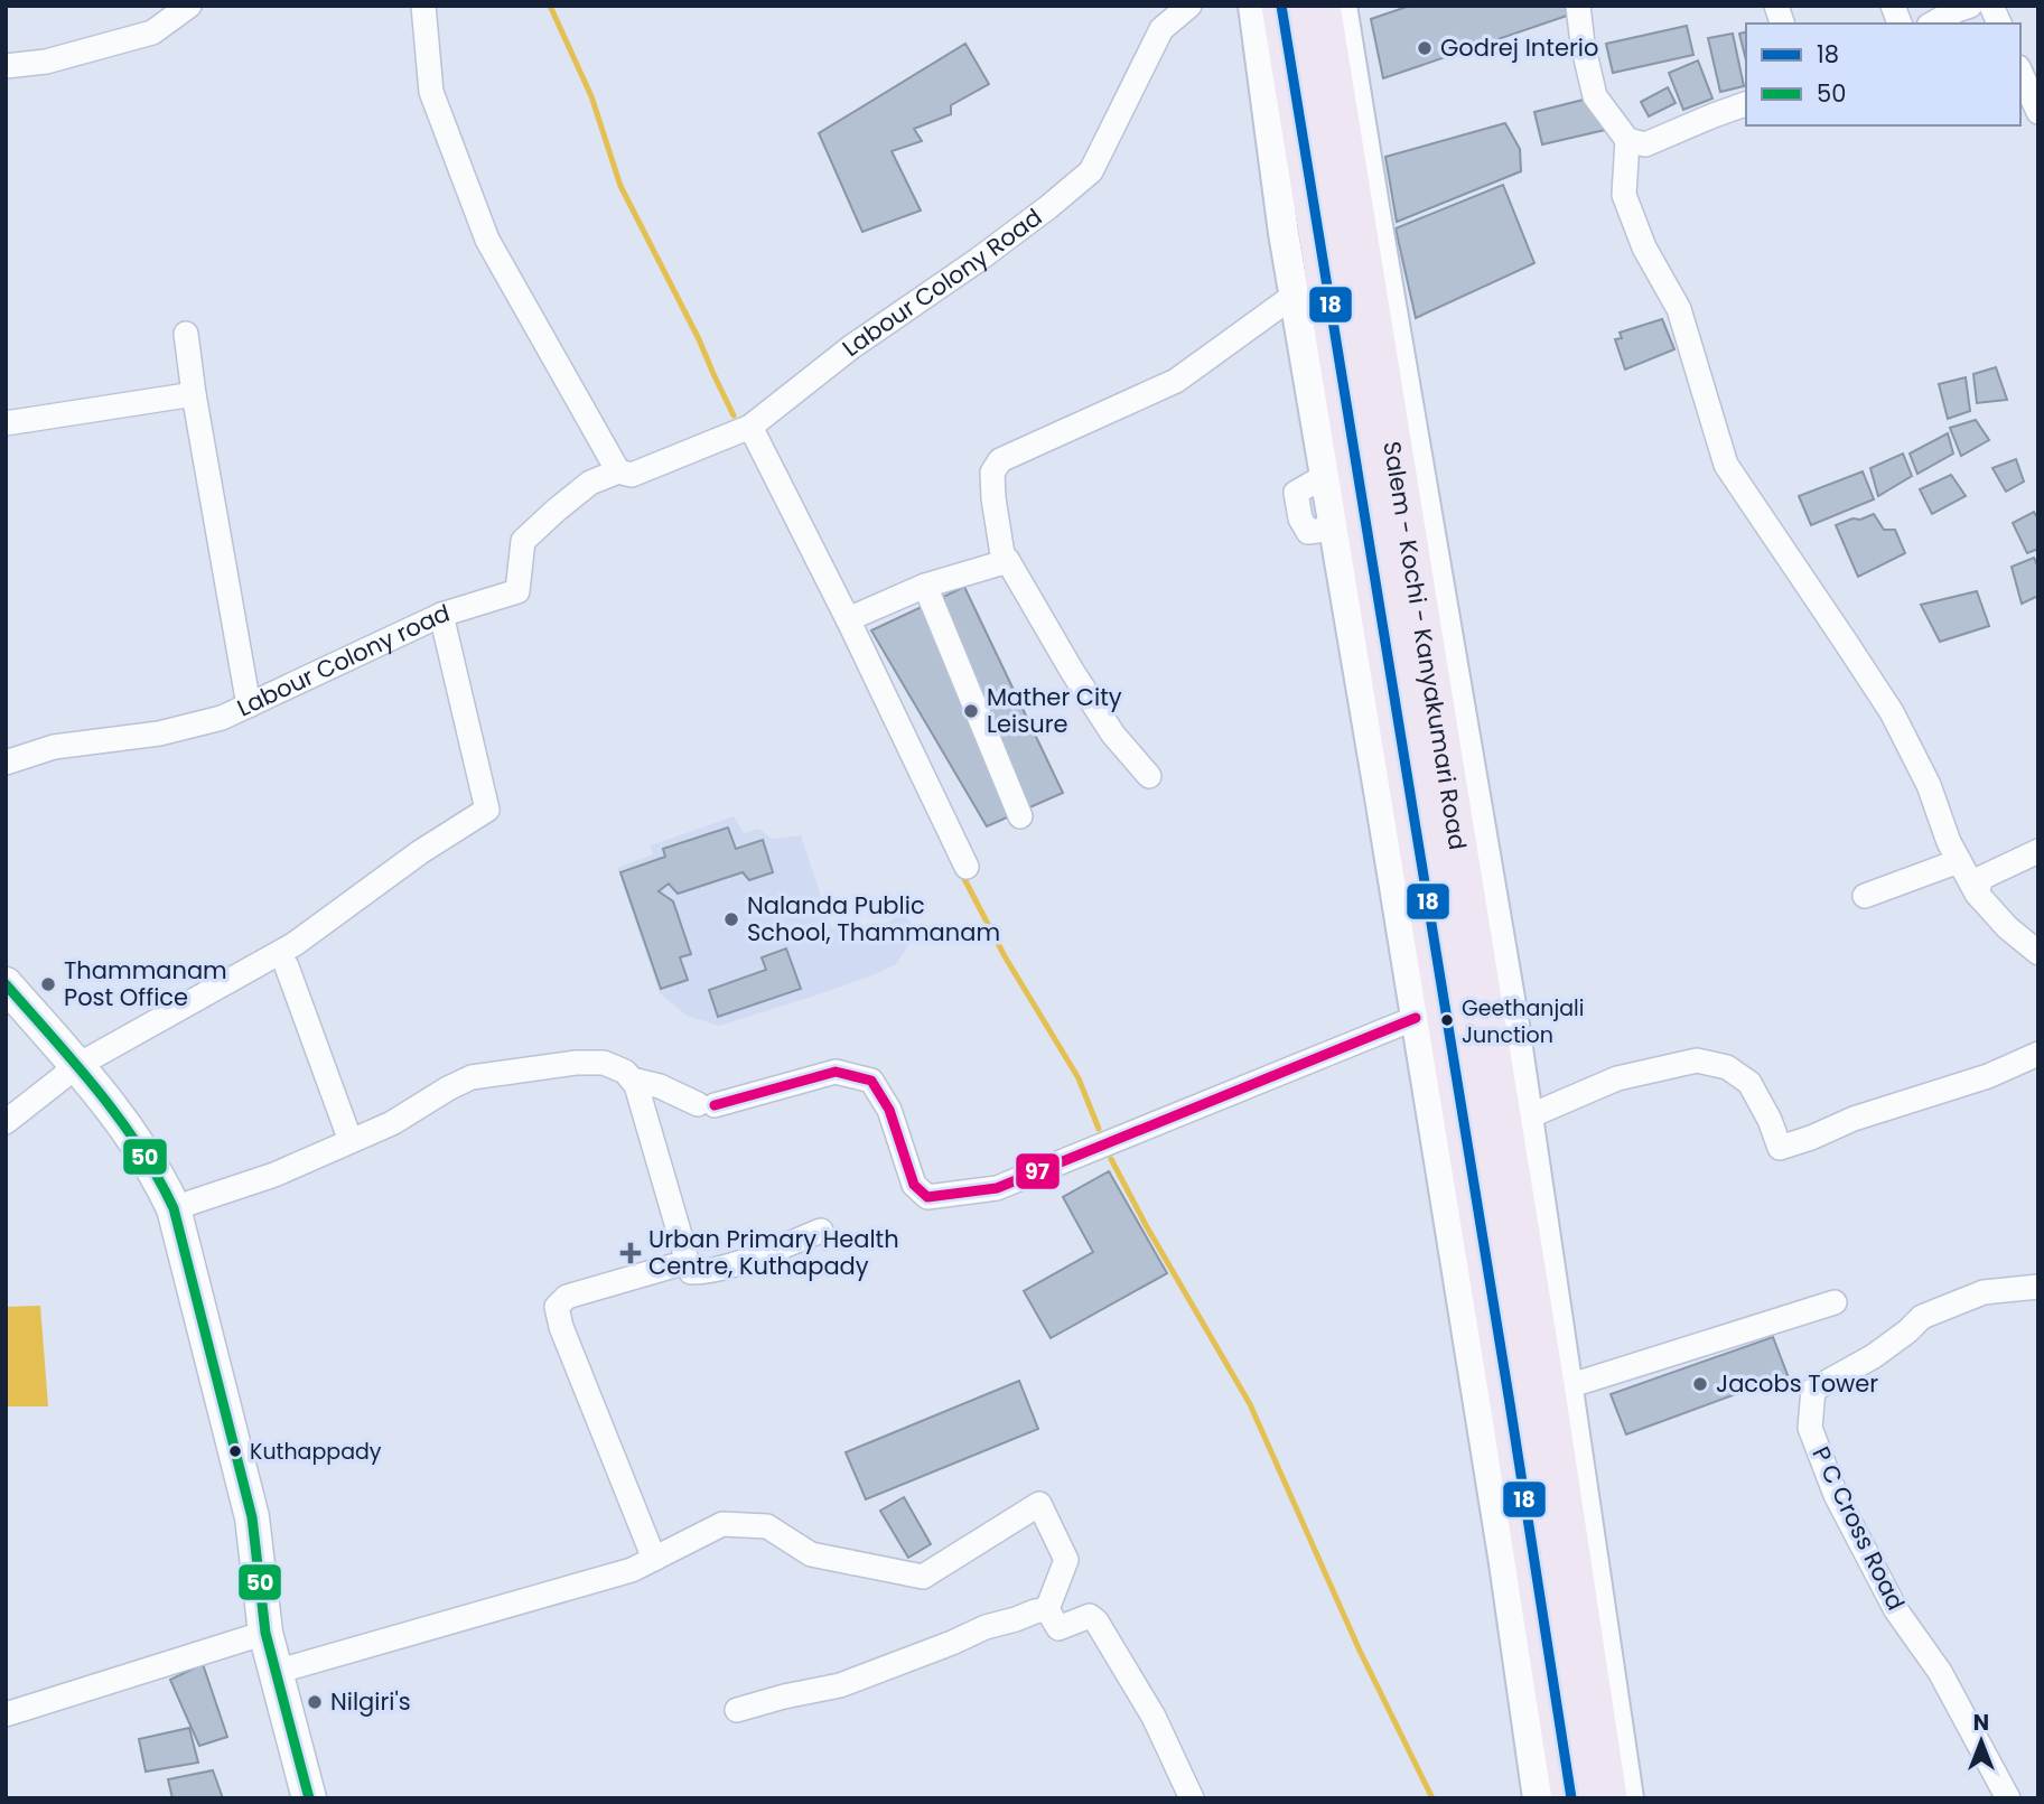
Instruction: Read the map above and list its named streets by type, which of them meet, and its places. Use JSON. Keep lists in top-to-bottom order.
{
  "streets": {
    "highway": ["Salem - Kochi - Kanyakumari Road"],
    "street": ["Labour Colony Road", "Labour Colony road", "P C Cross Road"]
  },
  "crossings": [
    ["Labour Colony Road", "Labour Colony road"]
  ],
  "places": {
    "other": [
      "Godrej Interio",
      "Mather City Leisure",
      "Nalanda Public School, Thammanam",
      "Thammanam Post Office",
      "Geethanjali Junction",
      "Jacobs Tower",
      "Kuthappady",
      "Nilgiri's"
    ],
    "health": ["Urban Primary Health Centre, Kuthapady"]
  },
  "lines": ["transit line 18", "transit line 50", "transit line 97"],
  "legend": ["18", "50"],
  "north": "top"
}
